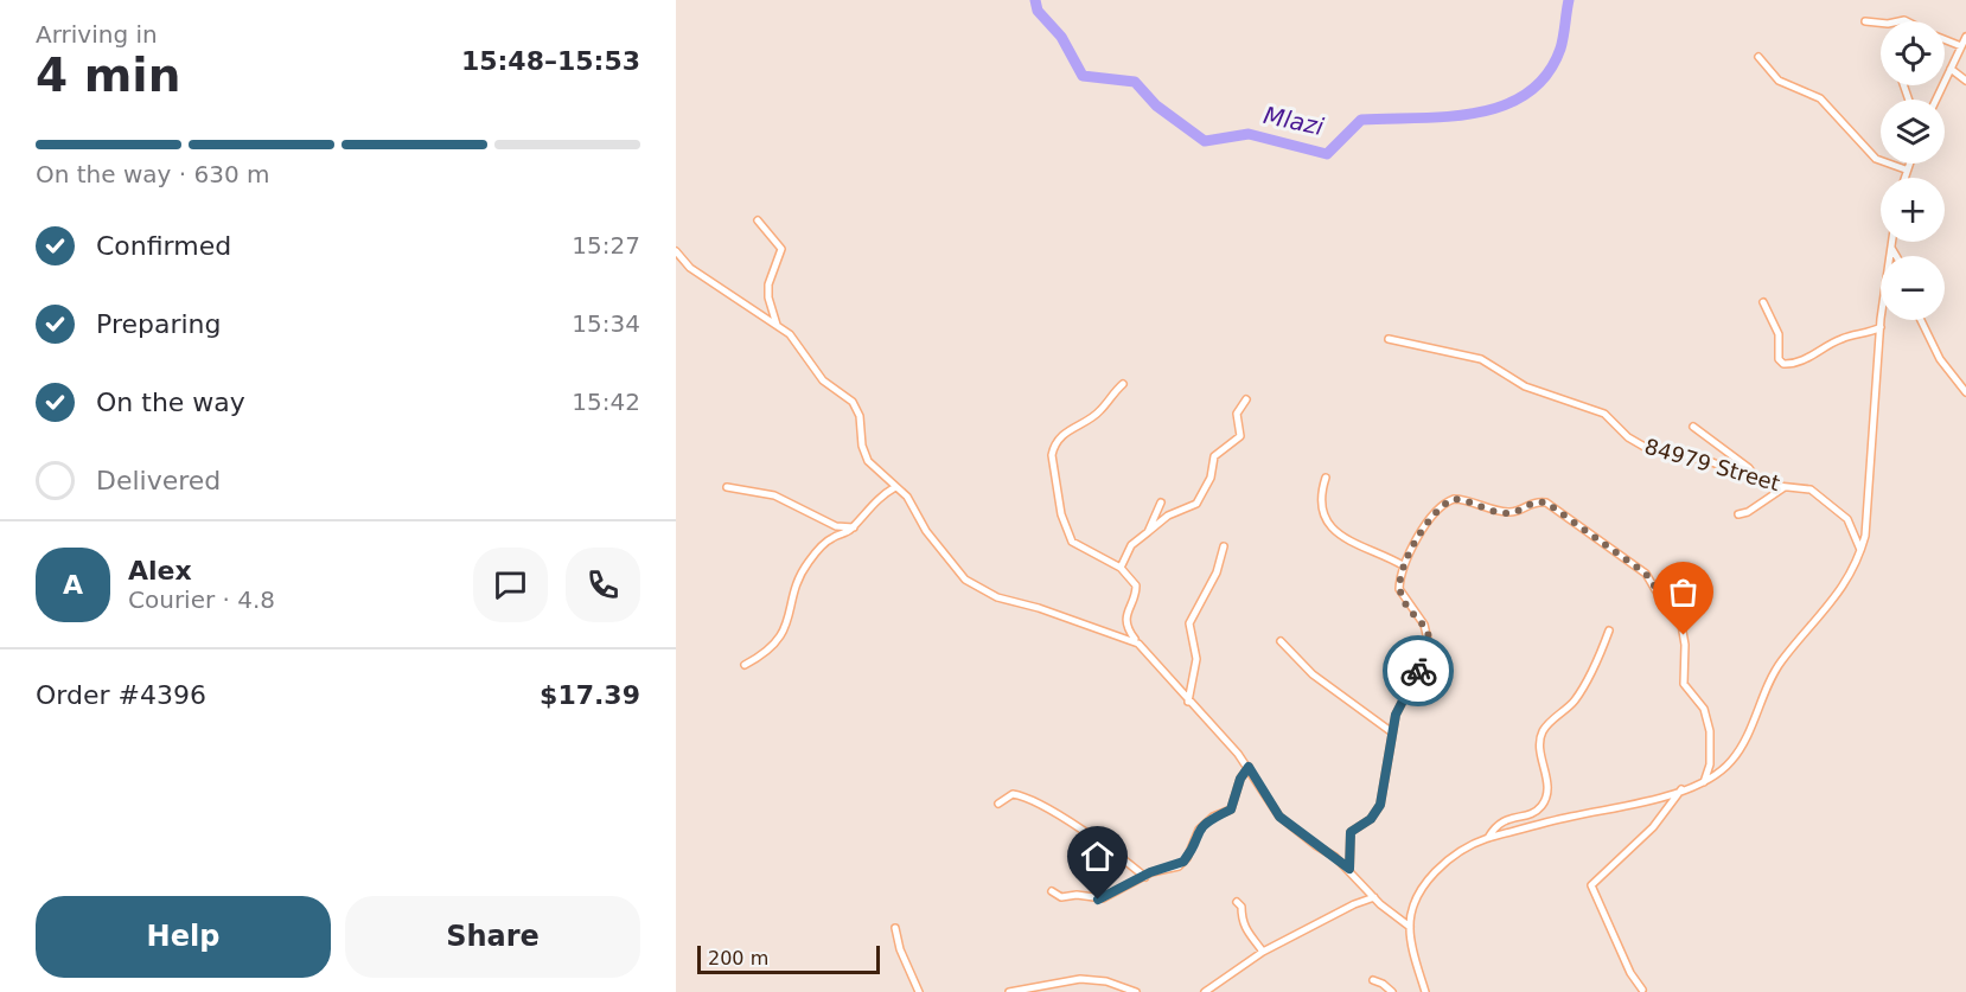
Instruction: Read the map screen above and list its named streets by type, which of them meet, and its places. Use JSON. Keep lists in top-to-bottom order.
{
  "streets": {
    "street": ["84979 Street"]
  },
  "water": ["Mlazi"],
  "scale_bar": "200 m",
  "page": {
    "heading": ["4 min", "Arriving in", "15:48–15:53"],
    "panel": [
      "Alex",
      "Courier · 4.8",
      "Order #4396",
      "$17.39"
    ],
    "map_buttons": ["+", "−"],
    "bar": "On the way · 630 m",
    "list": [
      ["Confirmed", "15:27"],
      ["Preparing", "15:34"],
      ["On the way", "15:42"],
      "Delivered"
    ],
    "round": "A",
    "buttons": ["Help", "Share"],
    "scale": "200 m"
  }
}
